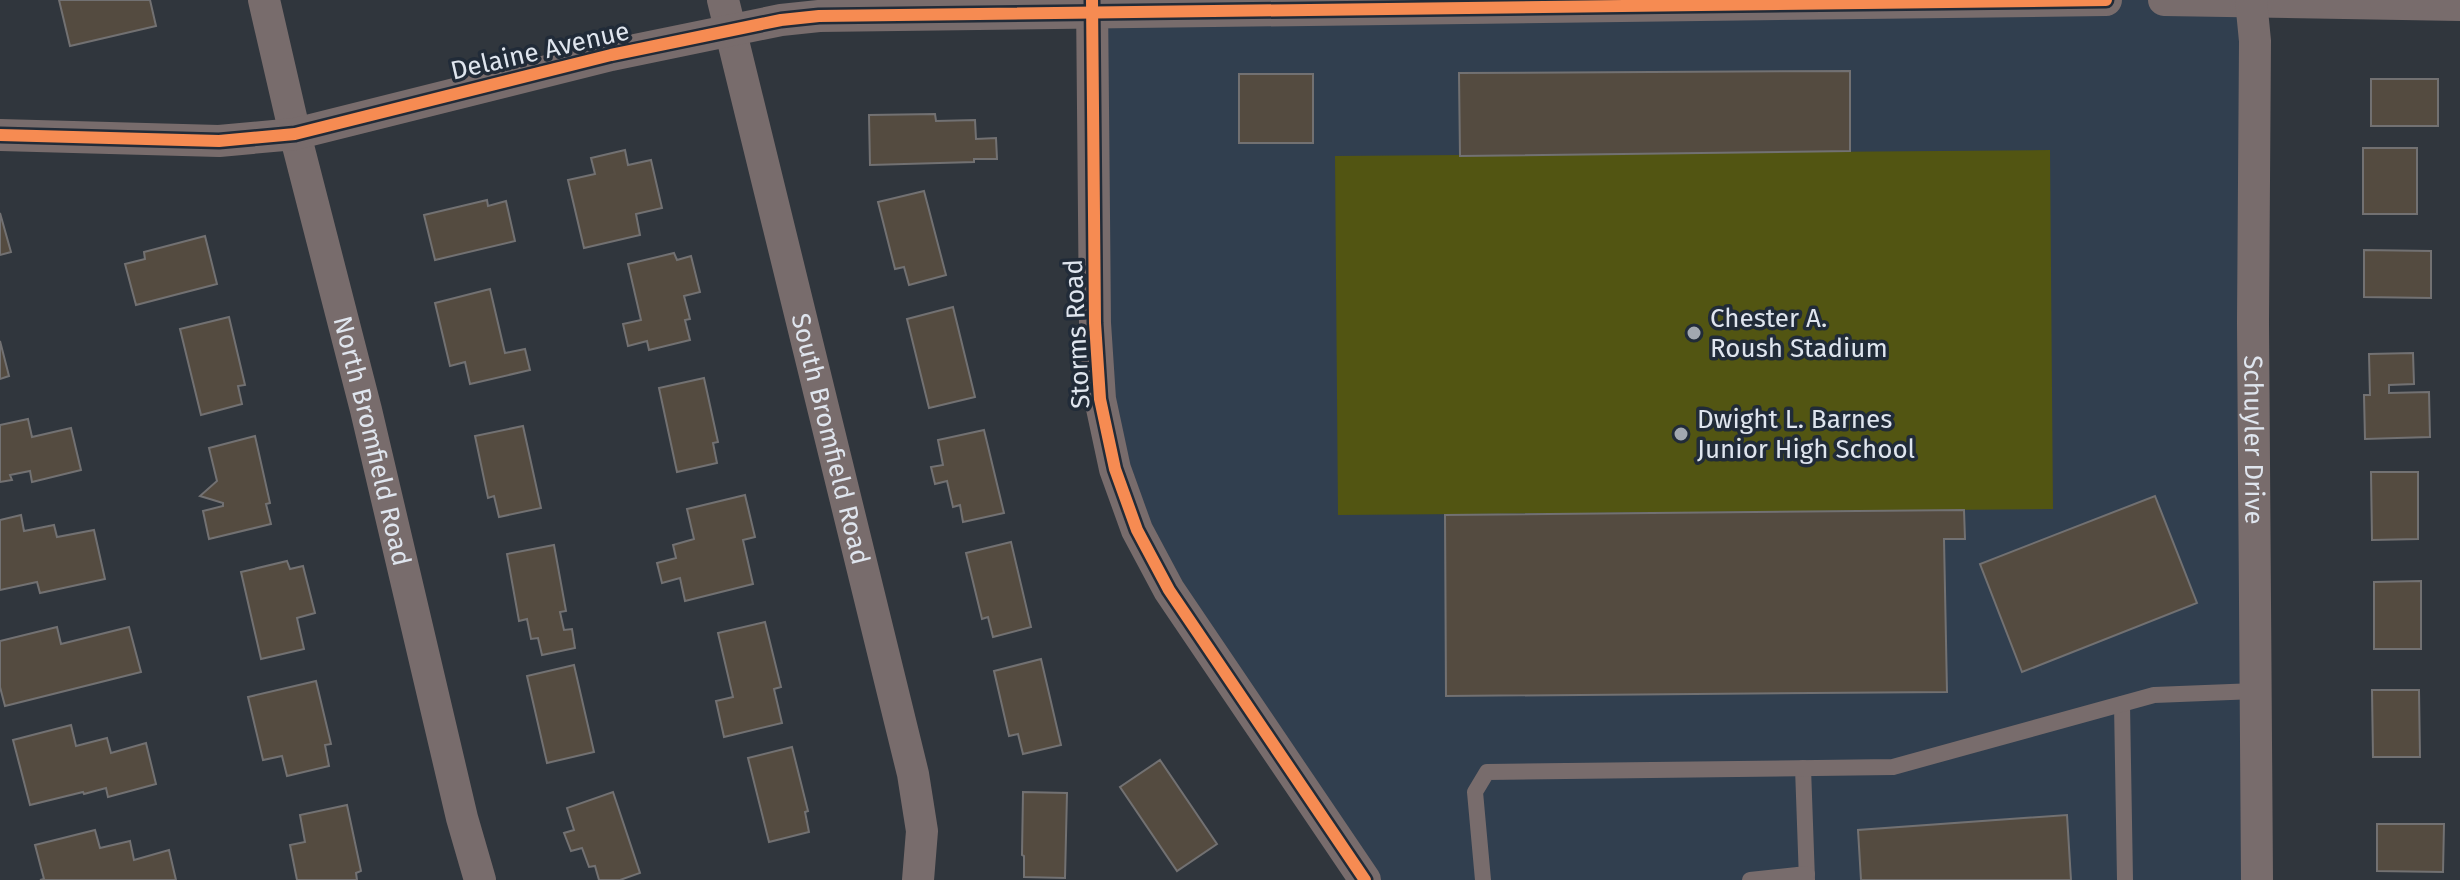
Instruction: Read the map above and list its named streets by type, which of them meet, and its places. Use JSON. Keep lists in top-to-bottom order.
{
  "streets": {
    "street": [
      "Delaine Avenue",
      "Storms Road",
      "South Bromfield Road",
      "North Bromfield Road",
      "Schuyler Drive"
    ]
  },
  "crossings": [
    ["Delaine Avenue", "Storms Road"],
    ["Delaine Avenue", "South Bromfield Road"],
    ["Delaine Avenue", "North Bromfield Road"]
  ],
  "places": ["Chester A. Roush Stadium", "Dwight L. Barnes Junior High School"]
}
